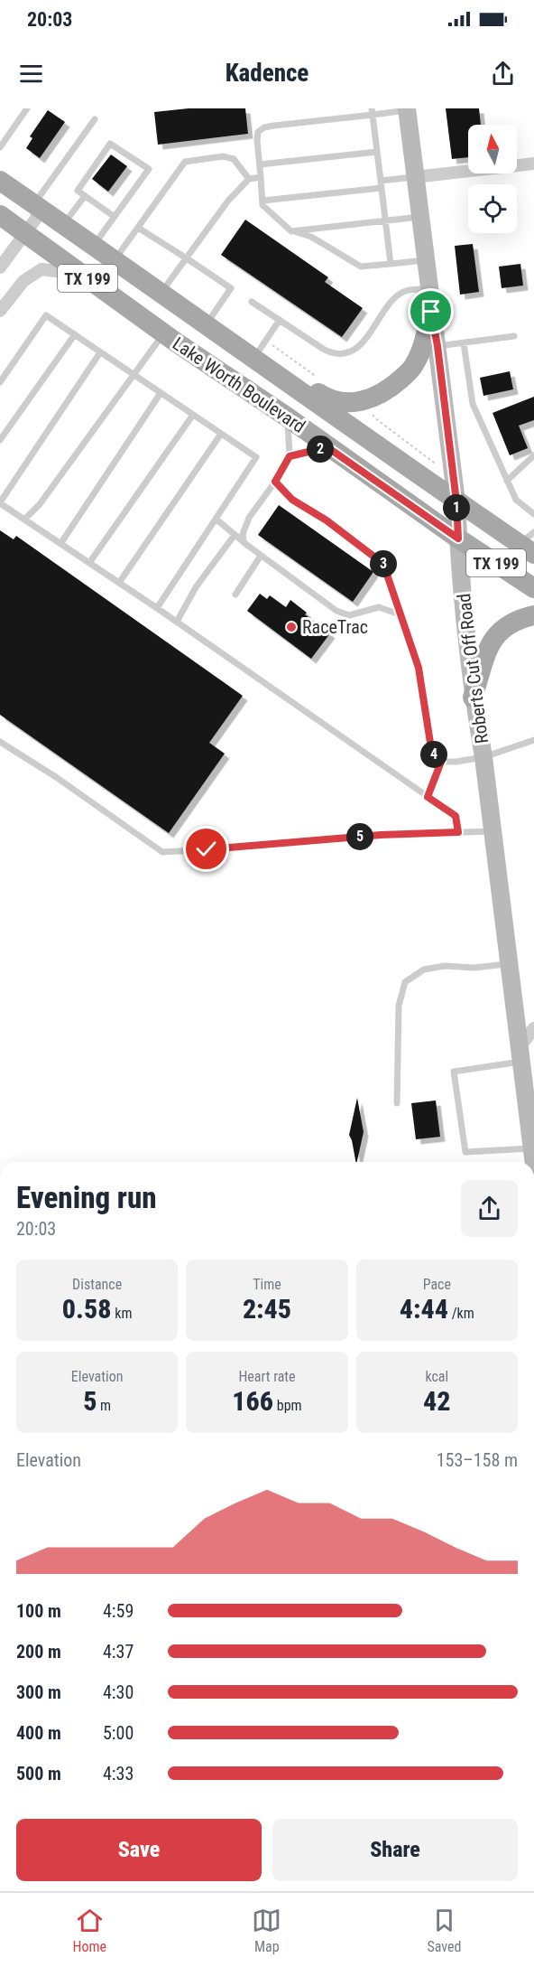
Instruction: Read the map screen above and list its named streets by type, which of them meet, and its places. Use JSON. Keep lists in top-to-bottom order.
{
  "streets": {
    "main road": ["TX 199", "Lake Worth Boulevard"],
    "street": ["Roberts Cut Off Road"]
  },
  "crossings": [
    ["Lake Worth Boulevard", "Roberts Cut Off Road"]
  ],
  "places": ["RaceTrac"],
  "north": "top",
  "page": {
    "status": "20:03",
    "header": "Kadence",
    "pins": [
      "2",
      "1",
      "3",
      "4",
      "5"
    ],
    "heading": ["Evening run", "20:03"],
    "stats": [
      ["Distance", "0.58 km"],
      ["Time", "2:45"],
      ["Pace", "4:44 /km"],
      ["Elevation", "5 m"],
      ["Heart rate", "166 bpm"],
      ["kcal", "42"]
    ],
    "chart": ["Elevation", "153–158 m"],
    "list": [
      {
        "name": "100 m",
        "note": "4:59"
      },
      {
        "name": "200 m",
        "note": "4:37"
      },
      {
        "name": "300 m",
        "note": "4:30"
      },
      {
        "name": "400 m",
        "note": "5:00"
      },
      {
        "name": "500 m",
        "note": "4:33"
      }
    ],
    "buttons": ["Save", "Share"],
    "tabs": ["Home", "Map", "Saved"]
  }
}
